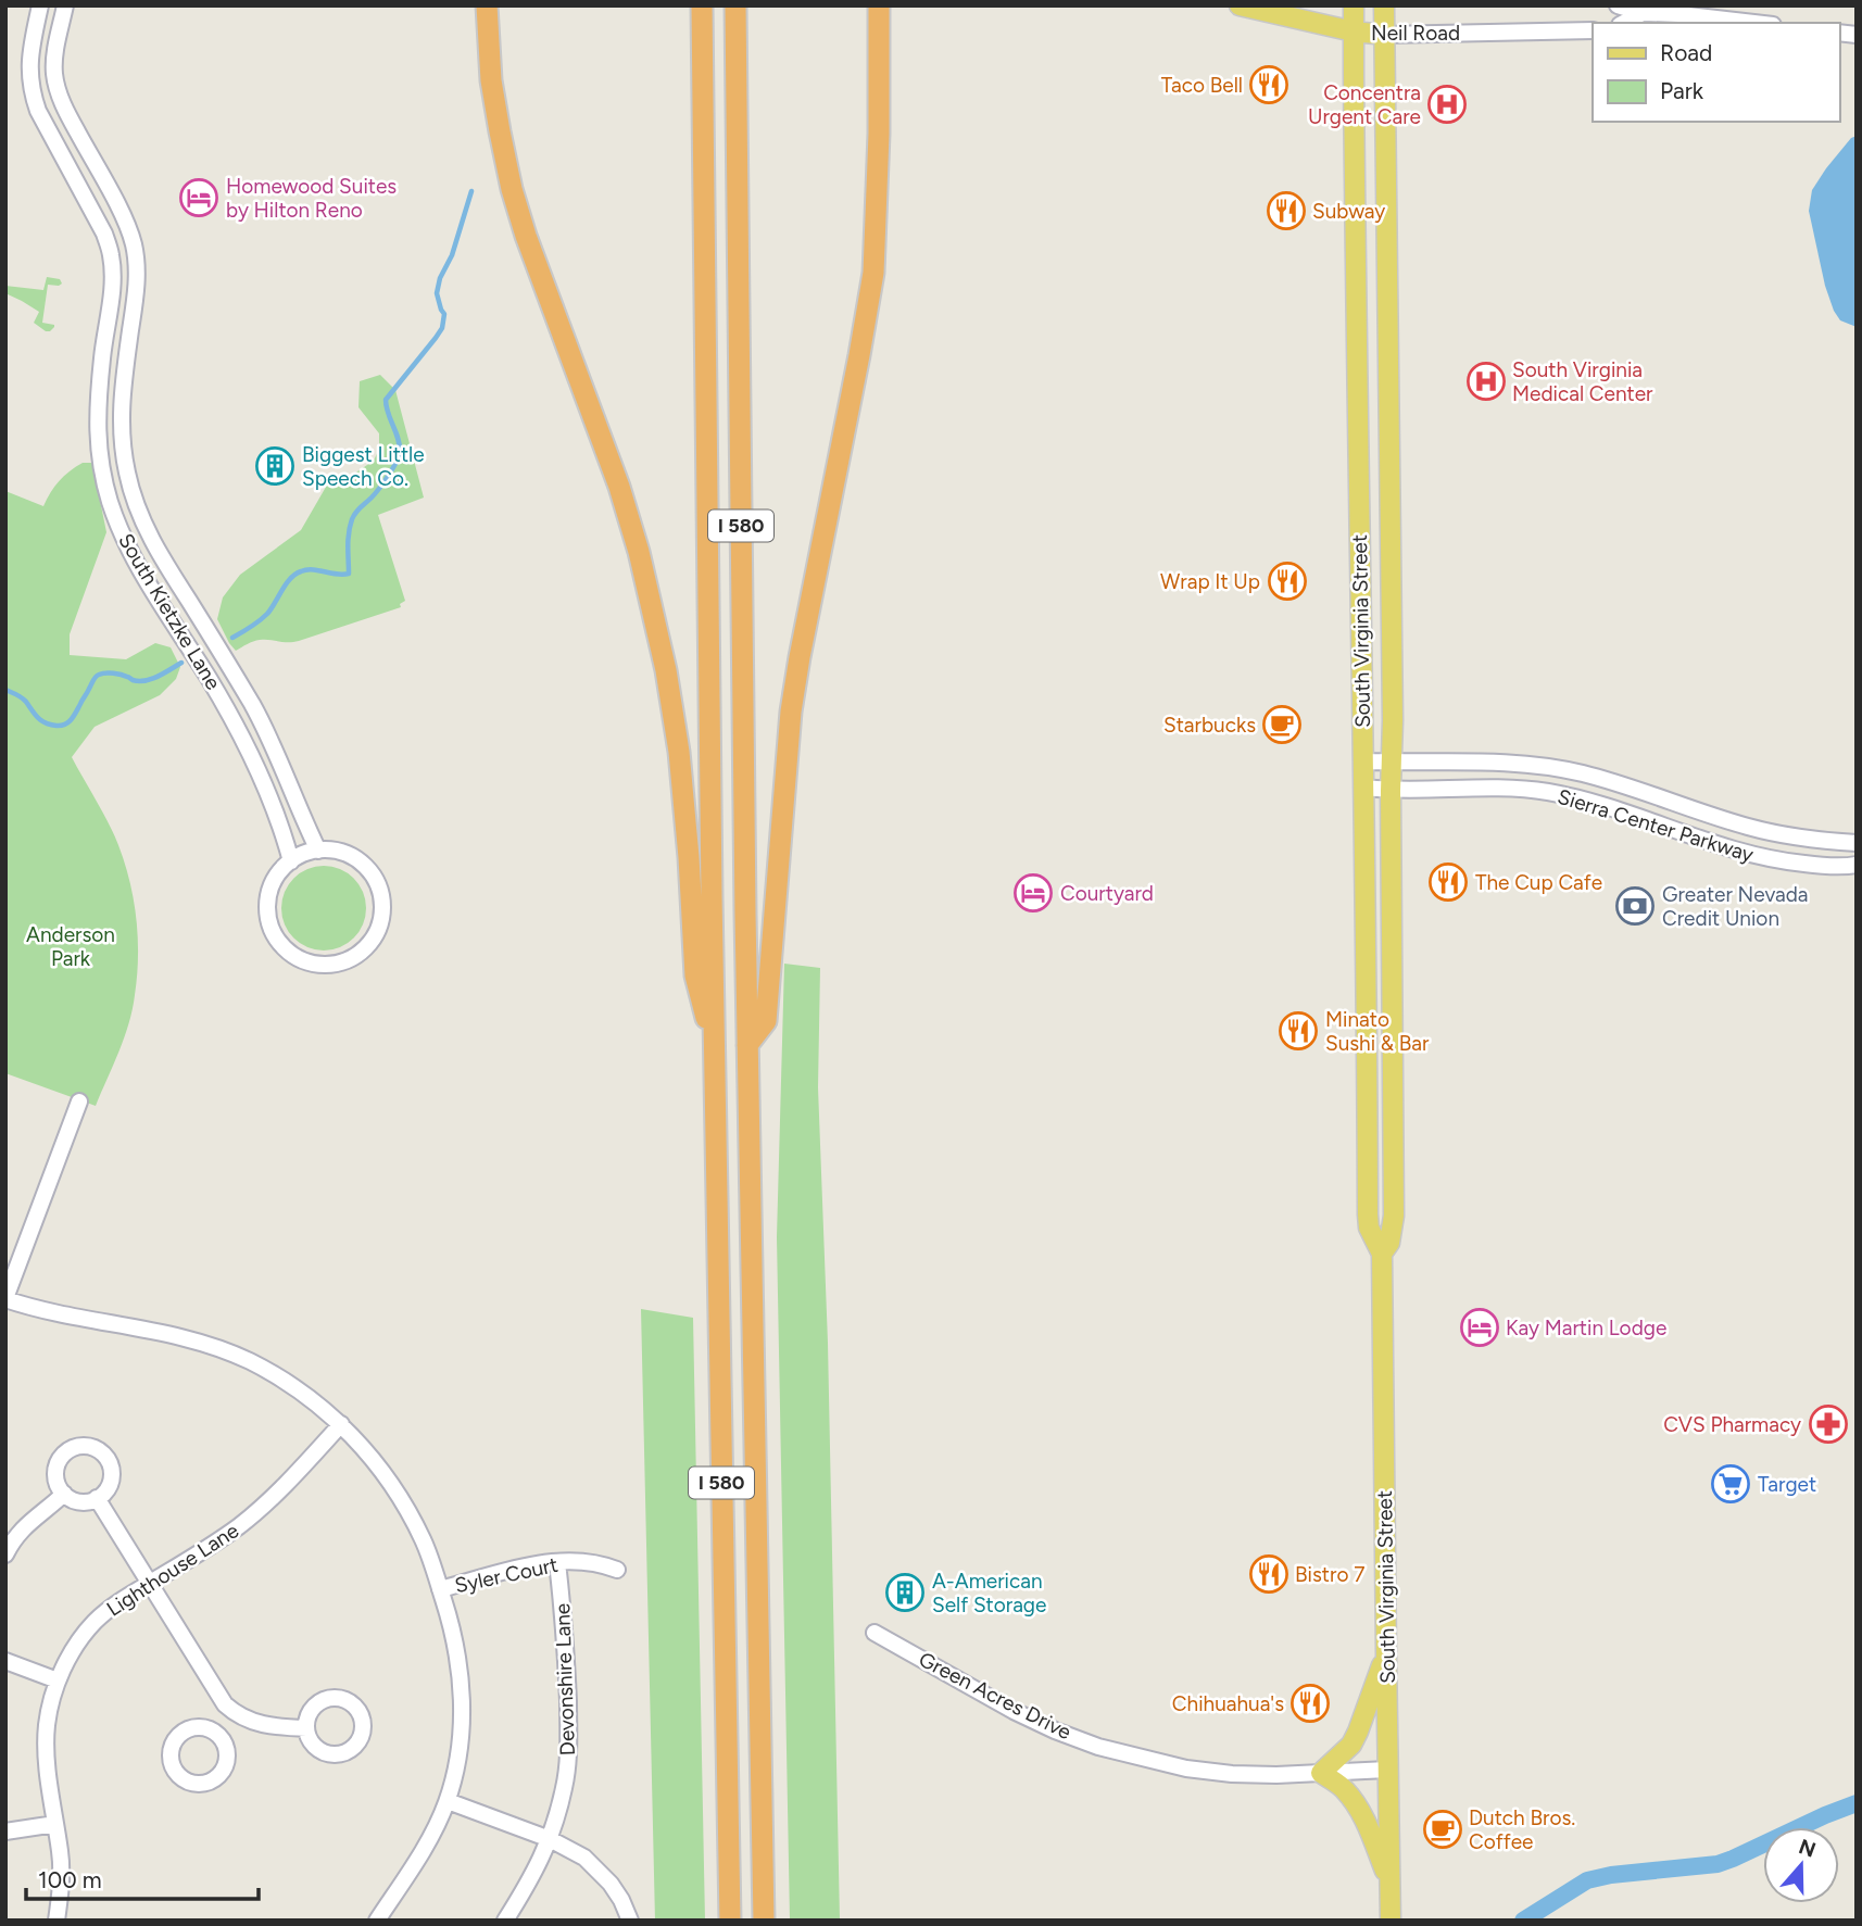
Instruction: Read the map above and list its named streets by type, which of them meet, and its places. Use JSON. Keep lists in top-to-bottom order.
{
  "streets": {
    "highway": ["I 580"],
    "main road": ["Neil Road", "South Virginia Street"],
    "street": [
      "South Kietzke Lane",
      "Sierra Center Parkway",
      "Lighthouse Lane",
      "Syler Court",
      "Devonshire Lane",
      "Green Acres Drive"
    ]
  },
  "crossings": [
    ["Neil Road", "South Virginia Street"],
    ["South Virginia Street", "Sierra Center Parkway"],
    ["South Virginia Street", "Green Acres Drive"],
    ["Syler Court", "Devonshire Lane"]
  ],
  "parks": ["Anderson Park"],
  "places": {
    "restaurant": [
      "Taco Bell",
      "Subway",
      "Wrap It Up",
      "The Cup Cafe",
      "Minato Sushi & Bar",
      "Bistro 7",
      "Chihuahua's"
    ],
    "hospital": ["Concentra Urgent Care", "South Virginia Medical Center"],
    "hotel": ["Homewood Suites by Hilton Reno", "Courtyard", "Kay Martin Lodge"],
    "building": ["Biggest Little Speech Co.", "A-American Self Storage"],
    "cafe": ["Starbucks", "Dutch Bros. Coffee"],
    "bank": ["Greater Nevada Credit Union"],
    "pharmacy": ["CVS Pharmacy"],
    "supermarket": ["Target"]
  },
  "legend": ["Road", "Park"],
  "scale_bar": "100 m",
  "north": "top"
}
